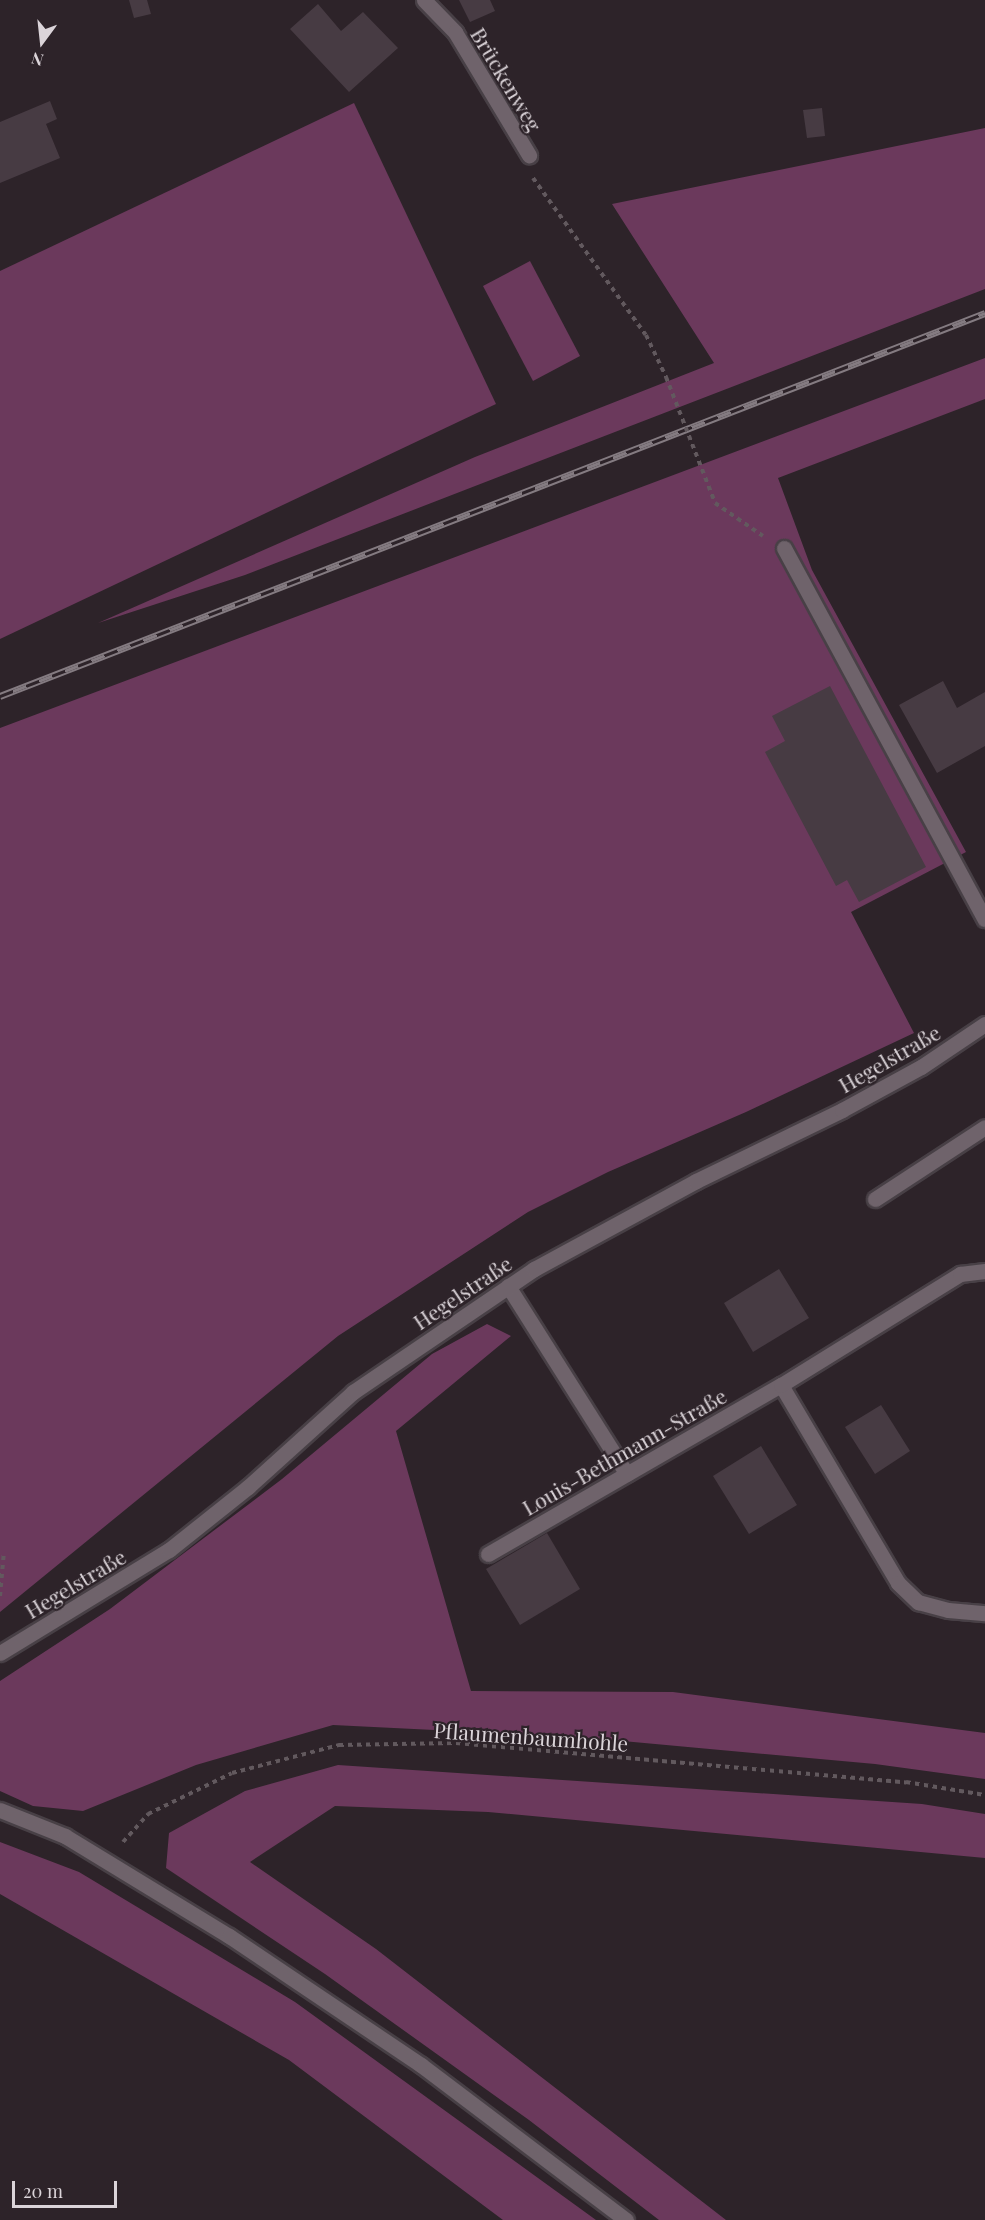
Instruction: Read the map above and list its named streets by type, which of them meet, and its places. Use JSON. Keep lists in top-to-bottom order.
{
  "streets": {
    "street": ["Brückenweg", "Hegelstraße", "Louis-Bethmann-Straße"],
    "path": ["Pflaumenbaumhohle"]
  },
  "scale_bar": "20 m",
  "north": "bottom"
}
